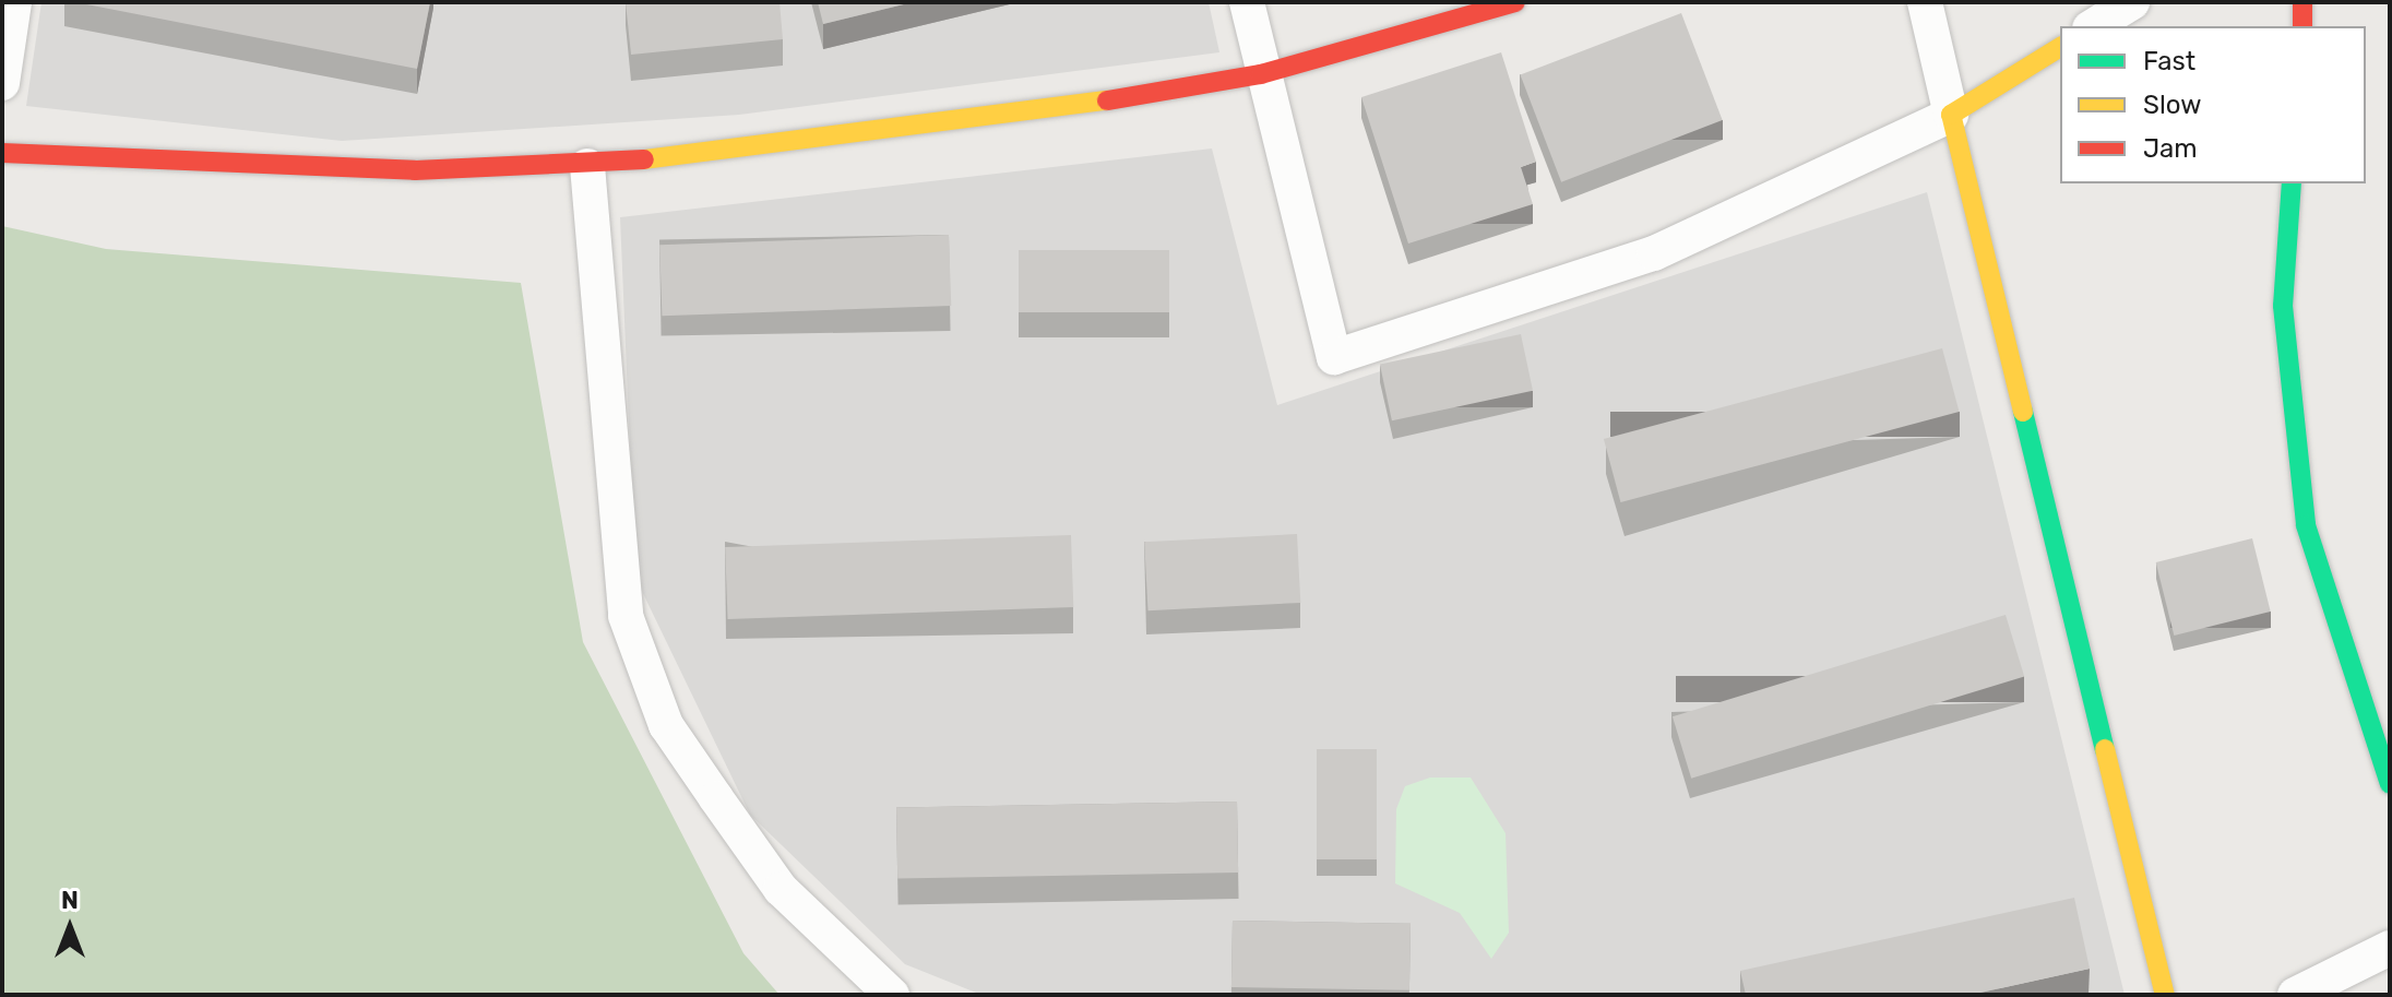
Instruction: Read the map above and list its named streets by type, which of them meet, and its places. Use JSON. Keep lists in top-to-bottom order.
{
  "legend": ["Fast", "Slow", "Jam"],
  "north": "top"
}
